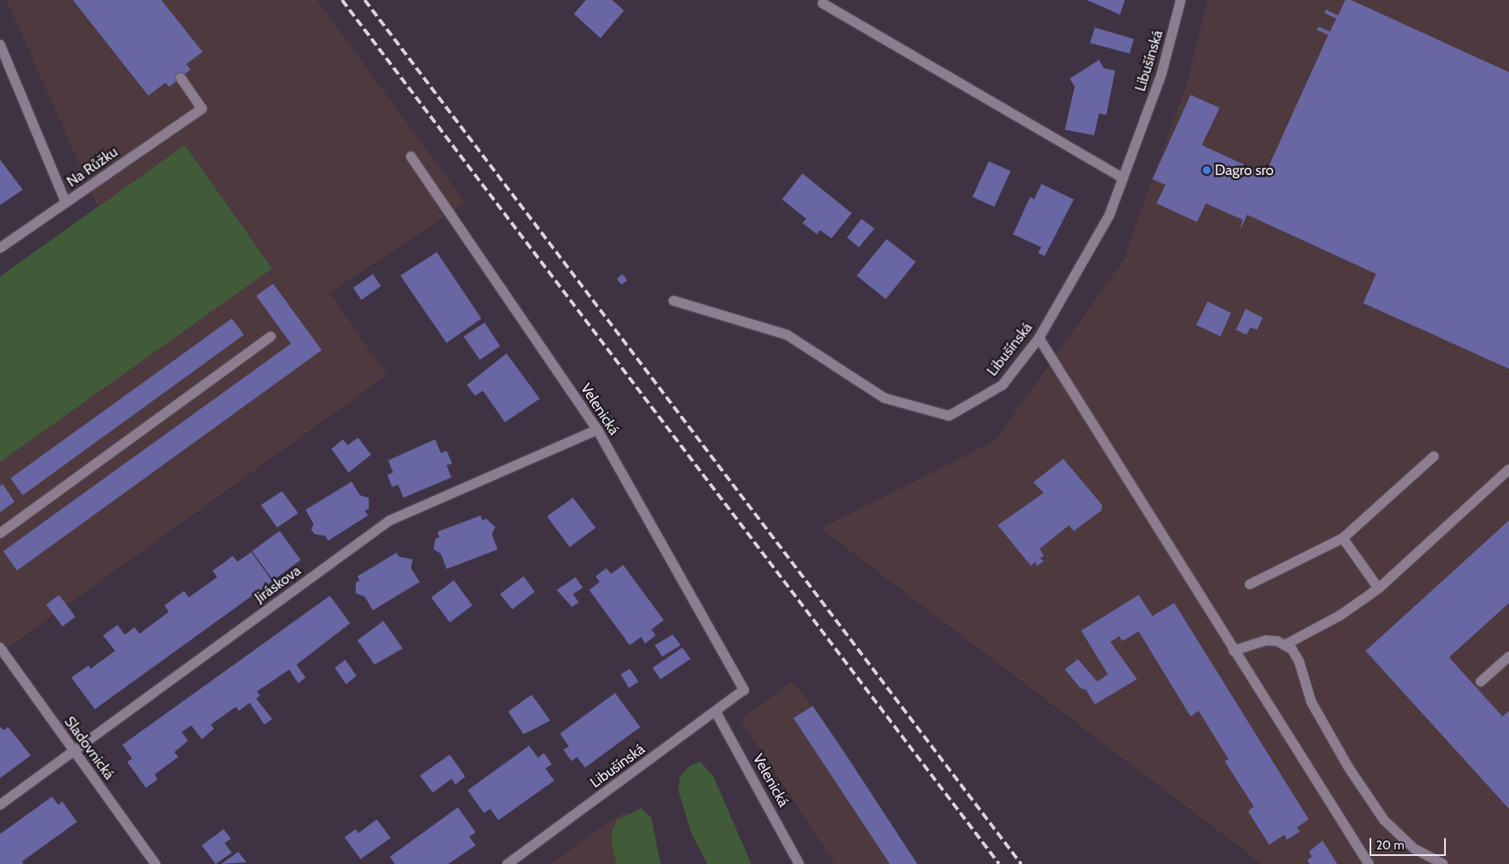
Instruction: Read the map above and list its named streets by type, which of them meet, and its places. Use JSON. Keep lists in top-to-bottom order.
{
  "streets": {
    "street": [
      "Libušínská",
      "Na Růžku",
      "Velenická",
      "Jiráskova",
      "Sladovnická"
    ]
  },
  "crossings": [
    ["Libušínská", "Velenická"],
    ["Velenická", "Jiráskova"],
    ["Jiráskova", "Sladovnická"]
  ],
  "places": ["Dagro sro"],
  "scale_bar": "20 m"
}
